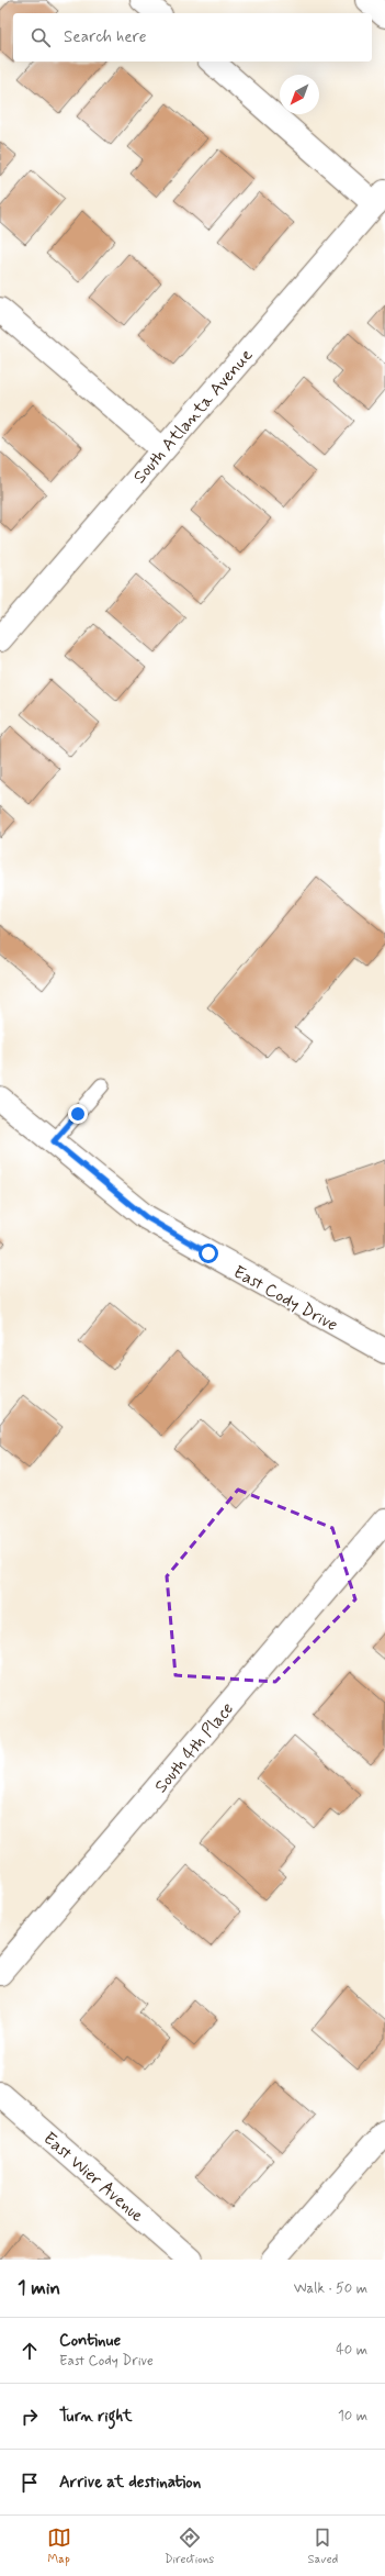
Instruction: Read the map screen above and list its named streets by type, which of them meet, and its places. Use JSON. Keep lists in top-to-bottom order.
{
  "streets": {
    "street": [
      "South Atlanta Avenue",
      "East Cody Drive",
      "South 4th Place",
      "East Wier Avenue"
    ]
  },
  "north": "bottom left",
  "page": {
    "search": "Search here",
    "heading": ["1 min", "Walk · 50 m"],
    "list": [
      ["Continue", "East Cody Drive", "40 m"],
      ["Turn right", "10 m"],
      "Arrive at destination"
    ],
    "nav": ["Map", "Directions", "Saved"]
  }
}
